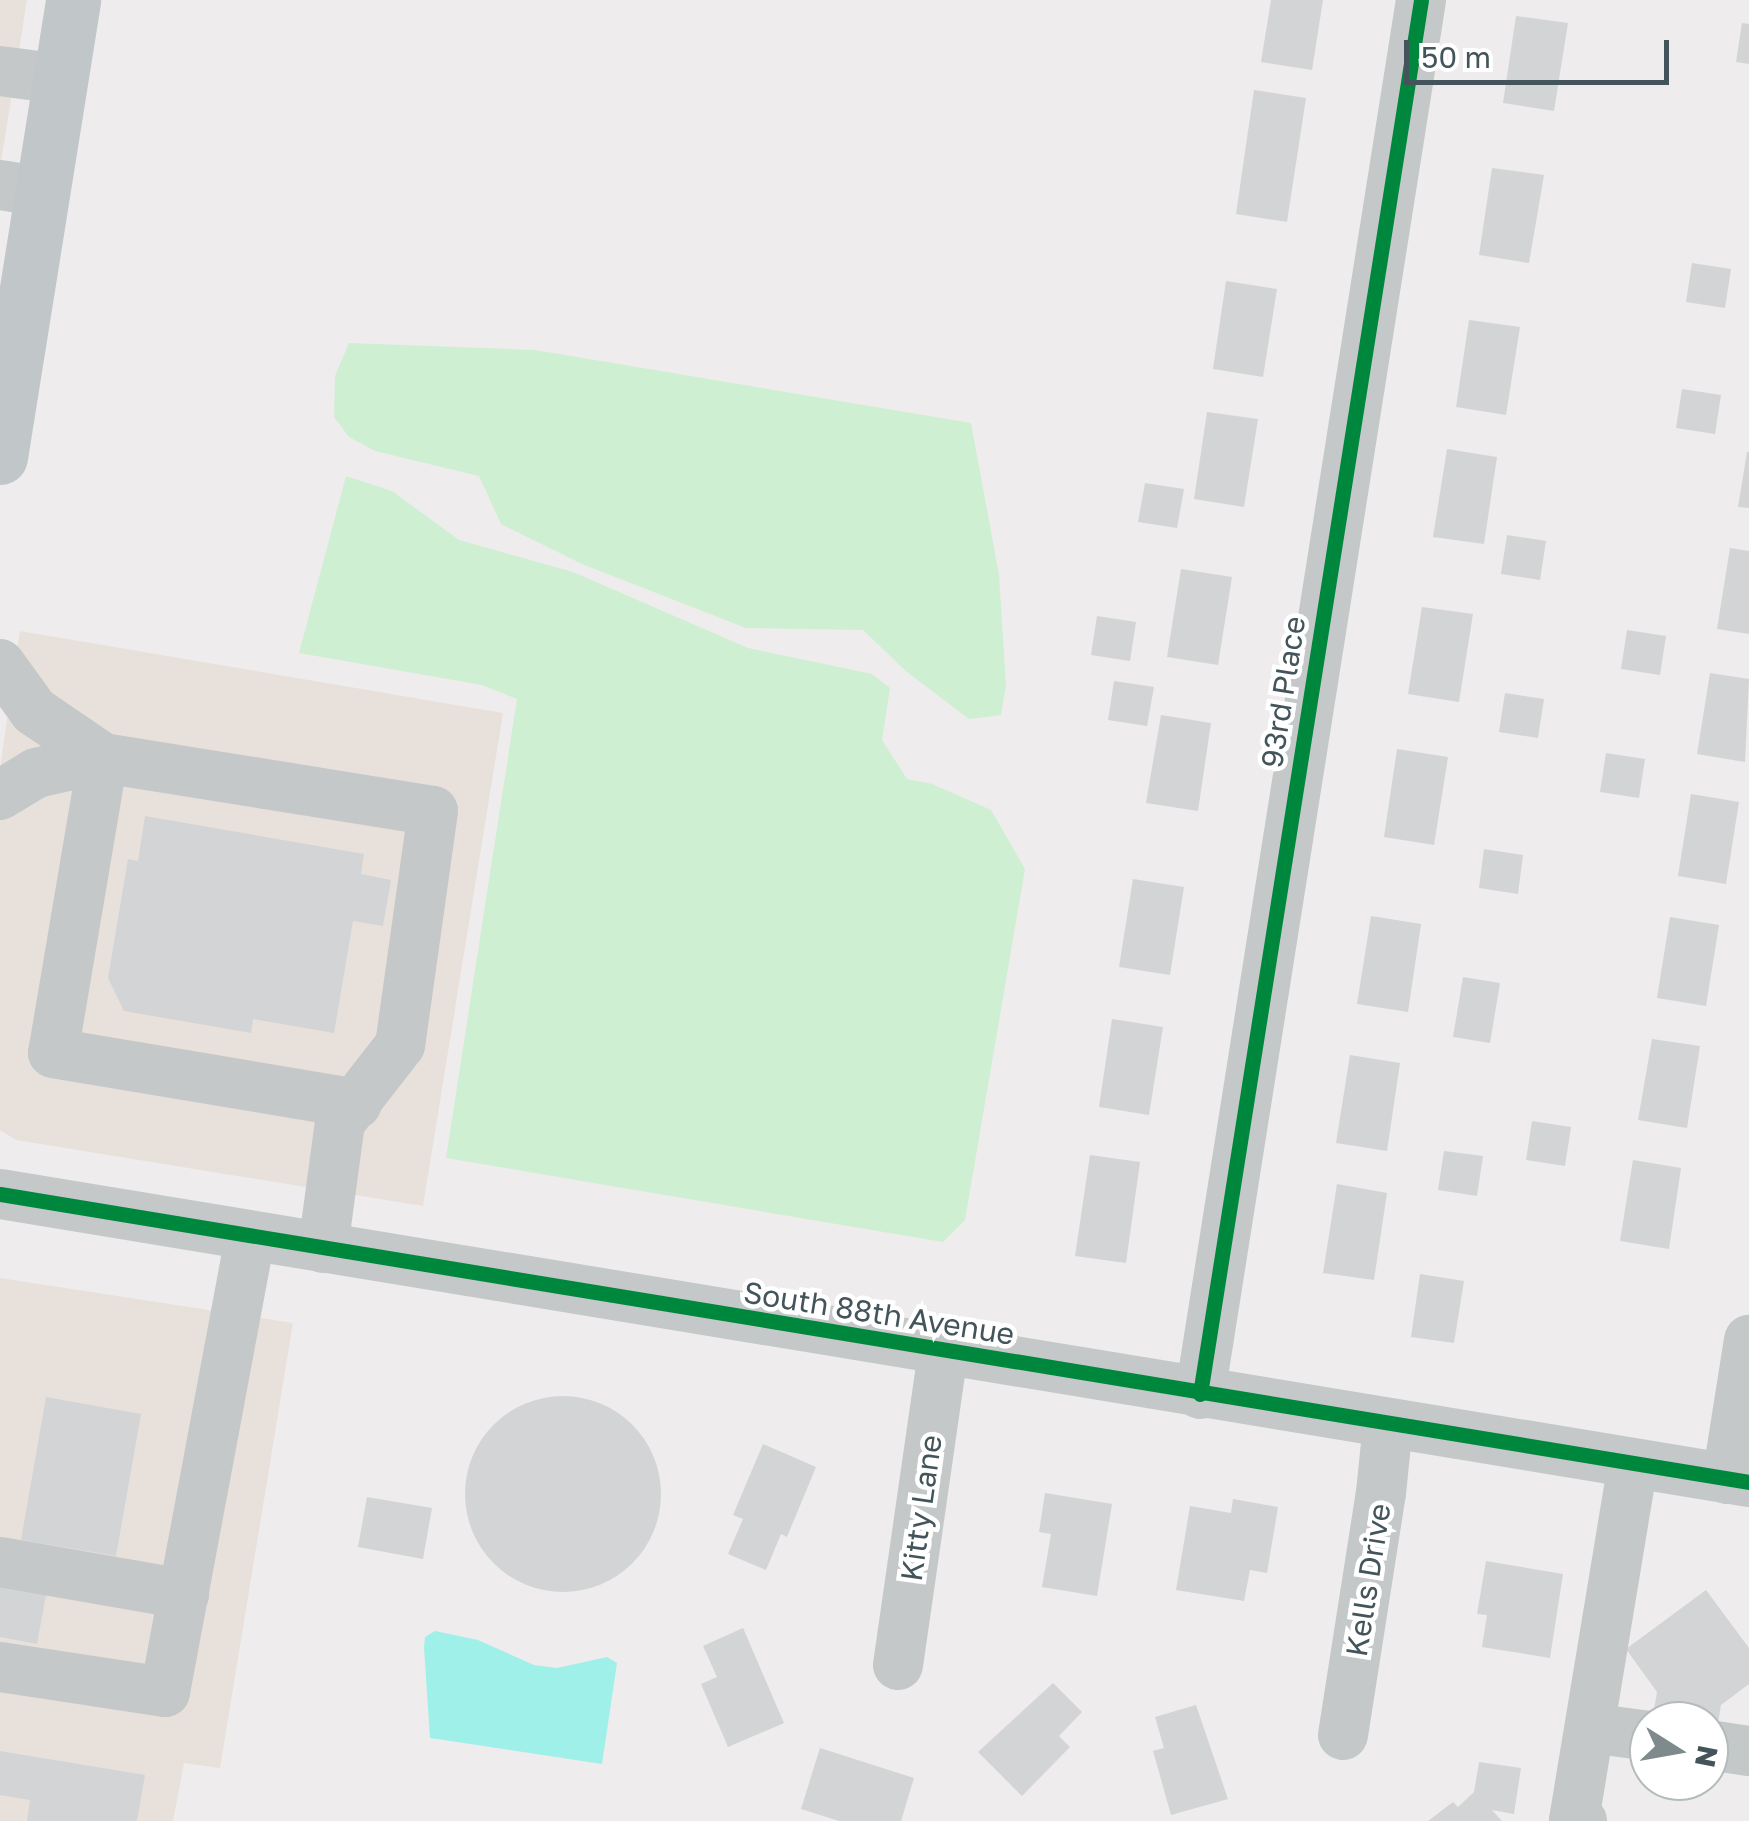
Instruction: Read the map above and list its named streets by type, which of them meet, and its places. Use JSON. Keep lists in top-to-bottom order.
{
  "streets": {
    "street": [
      "93rd Place",
      "South 88th Avenue",
      "Kitty Lane",
      "Kells Drive"
    ]
  },
  "crossings": [
    ["93rd Place", "South 88th Avenue"],
    ["South 88th Avenue", "Kitty Lane"],
    ["South 88th Avenue", "Kells Drive"]
  ],
  "scale_bar": "50 m",
  "north": "right"
}
